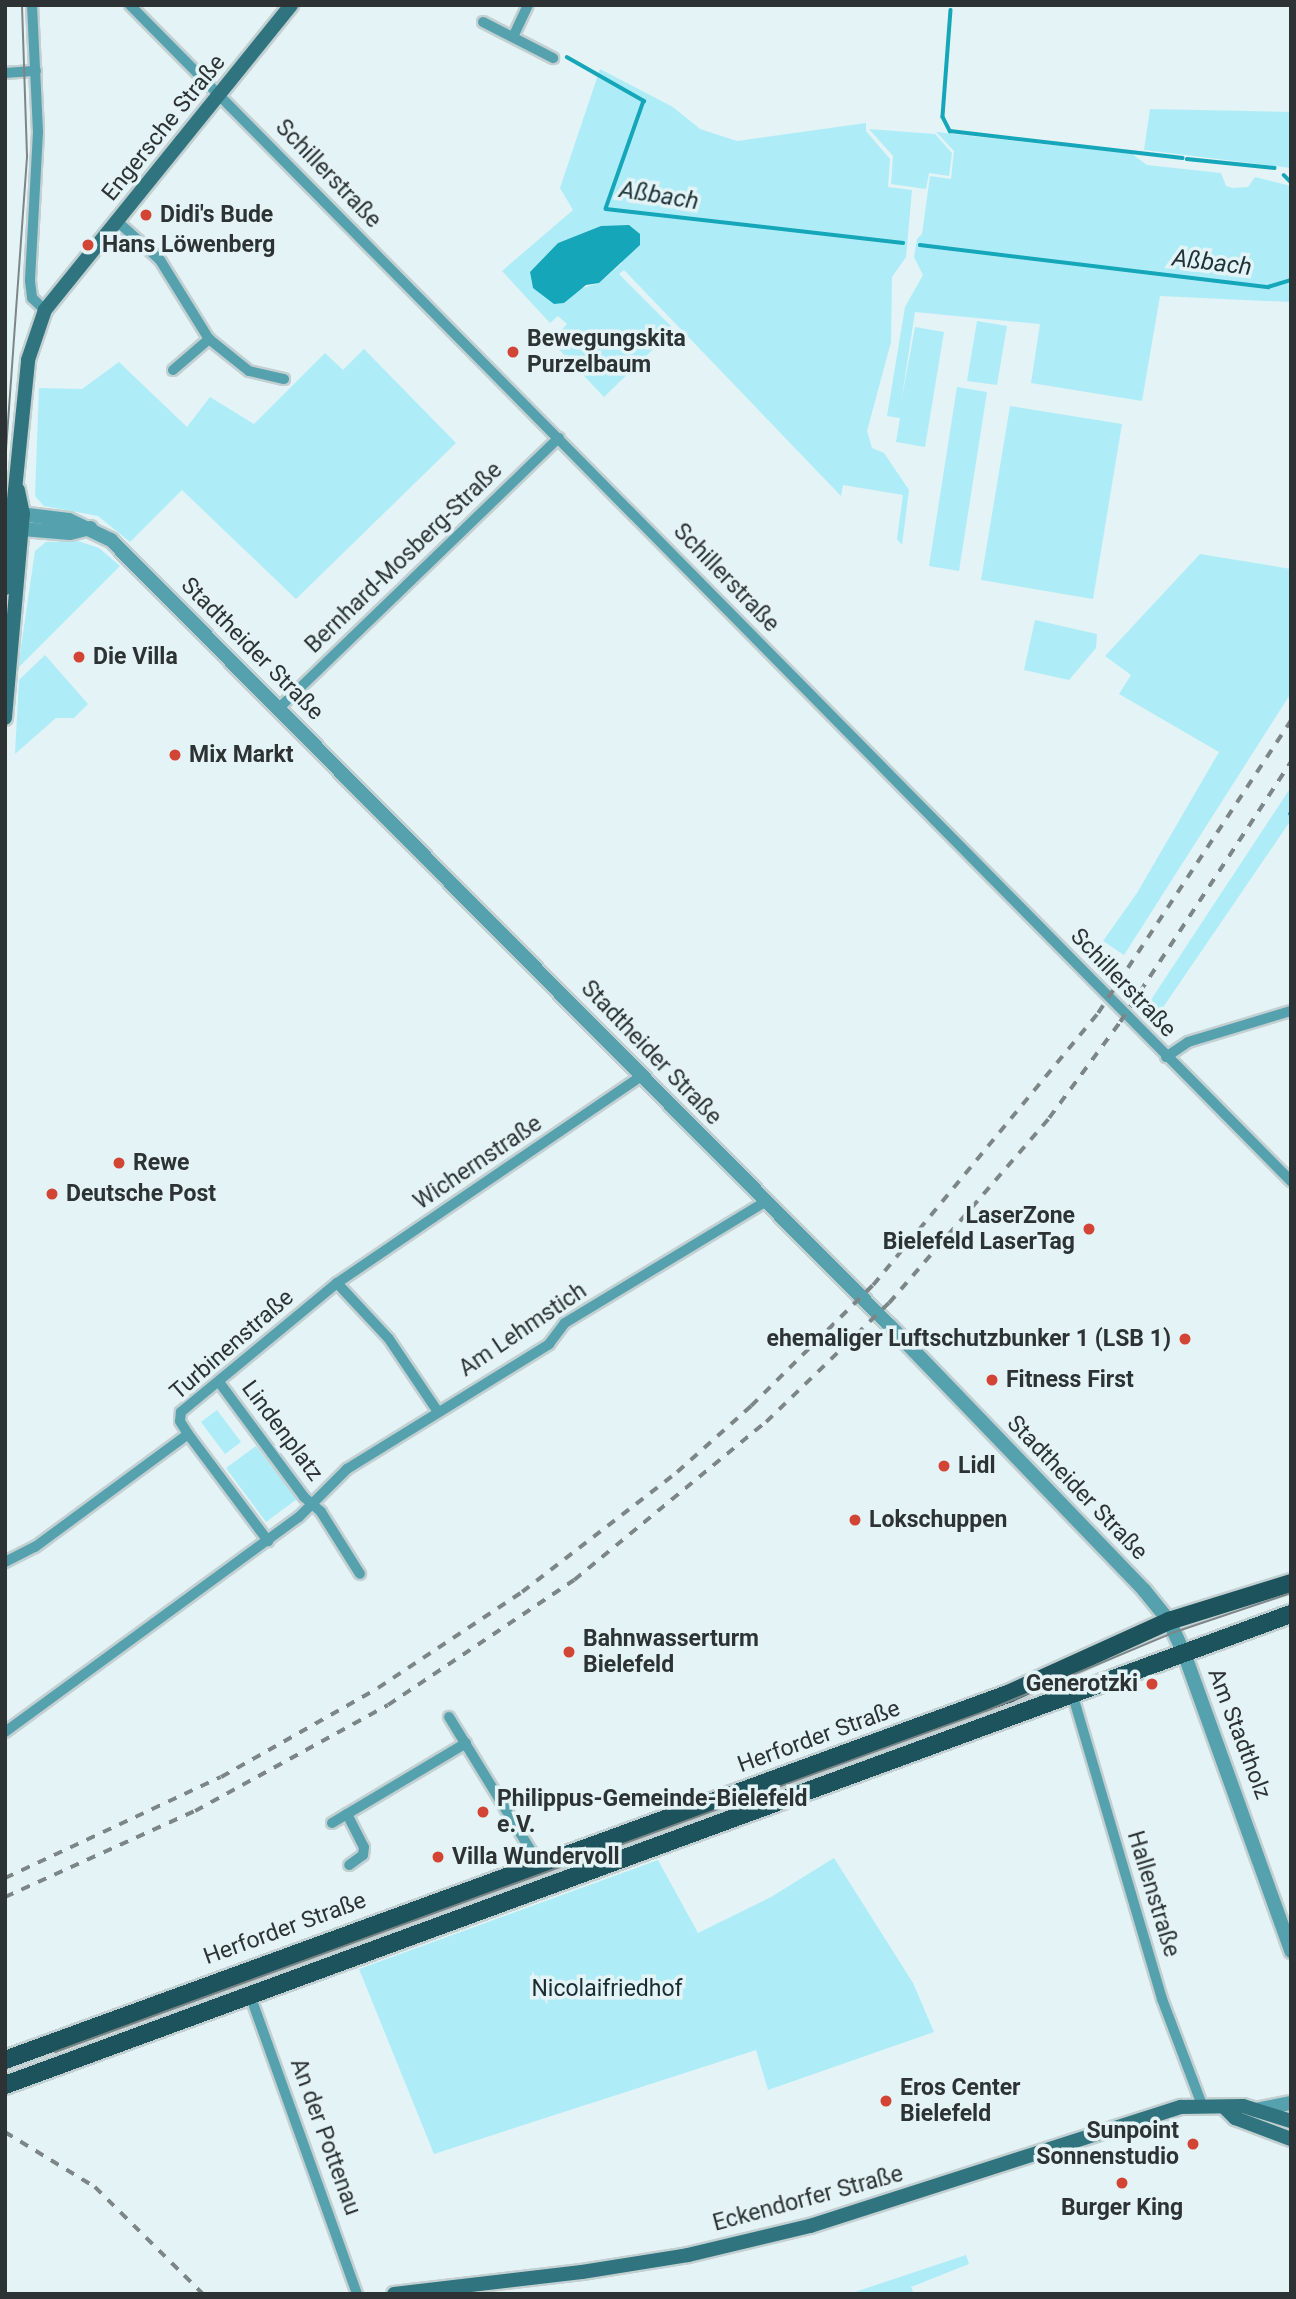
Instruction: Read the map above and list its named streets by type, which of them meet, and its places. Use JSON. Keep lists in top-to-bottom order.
{
  "streets": {
    "main road": ["Engersche Straße", "Herforder Straße", "Eckendorfer Straße"],
    "street": [
      "Schillerstraße",
      "Bernhard-Mosberg-Straße",
      "Stadtheider Straße",
      "Wichernstraße",
      "Am Lehmstich",
      "Turbinenstraße",
      "Lindenplatz",
      "Am Stadtholz",
      "Hallenstraße",
      "An der Pottenau"
    ]
  },
  "crossings": [
    ["Engersche Straße", "Schillerstraße"],
    ["Schillerstraße", "Bernhard-Mosberg-Straße"],
    ["Bernhard-Mosberg-Straße", "Stadtheider Straße"],
    ["Stadtheider Straße", "Wichernstraße"],
    ["Stadtheider Straße", "Am Lehmstich"],
    ["Stadtheider Straße", "Am Stadtholz"],
    ["Stadtheider Straße", "Herforder Straße"],
    ["Wichernstraße", "Turbinenstraße"],
    ["Am Lehmstich", "Lindenplatz"],
    ["Turbinenstraße", "Lindenplatz"],
    ["Am Stadtholz", "Herforder Straße"],
    ["Herforder Straße", "Hallenstraße"],
    ["Herforder Straße", "An der Pottenau"],
    ["Hallenstraße", "Eckendorfer Straße"]
  ],
  "water": ["Aßbach"],
  "parks": ["Nicolaifriedhof"],
  "places": [
    "Didi's Bude",
    "Hans Löwenberg",
    "Bewegungskita Purzelbaum",
    "Die Villa",
    "Mix Markt",
    "Rewe",
    "Deutsche Post",
    "LaserZone Bielefeld LaserTag",
    "ehemaliger Luftschutzbunker 1 (LSB 1)",
    "Fitness First",
    "Lidl",
    "Lokschuppen",
    "Bahnwasserturm Bielefeld",
    "Generotzki",
    "Philippus-Gemeinde-Bielefeld e.V.",
    "Villa Wundervoll",
    "Eros Center Bielefeld",
    "Sunpoint Sonnenstudio",
    "Burger King"
  ]
}
